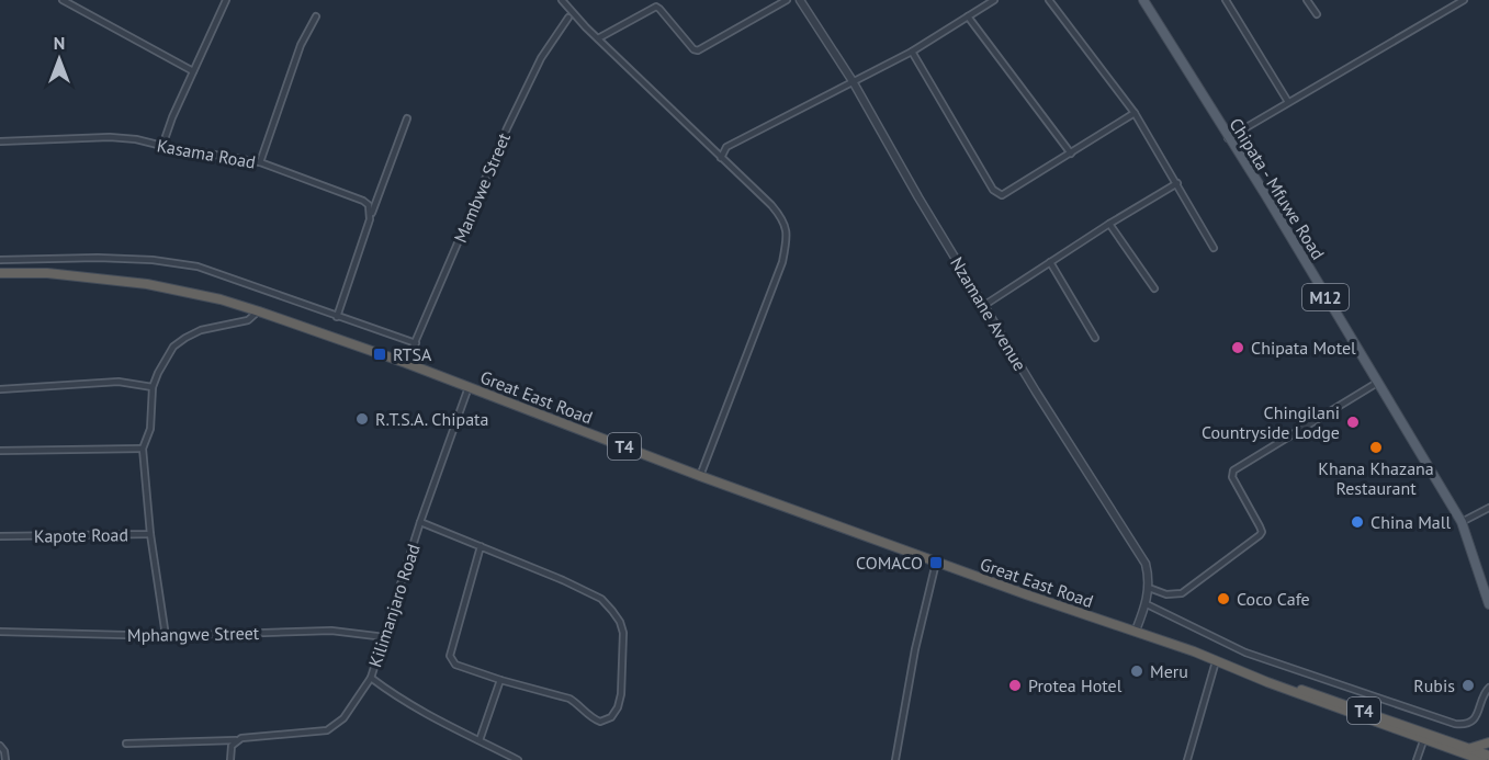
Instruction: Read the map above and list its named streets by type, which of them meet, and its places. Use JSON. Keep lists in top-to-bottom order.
{
  "streets": {
    "highway": ["Great East Road", "T4"],
    "main road": ["Chipata - Mfuwe Road", "M12"],
    "street": [
      "Kasama Road",
      "Mambwe Street",
      "Nzamane Avenue",
      "Kapote Road",
      "Kilimanjaro Road",
      "Mphangwe Street"
    ]
  },
  "crossings": [
    ["Mambwe Street", "Great East Road"],
    ["Nzamane Avenue", "Great East Road"],
    ["Great East Road", "Kapote Road"],
    ["Great East Road", "Kilimanjaro Road"],
    ["Kilimanjaro Road", "Mphangwe Street"]
  ],
  "places": {
    "other": [
      "Chipata Motel",
      "R.T.S.A. Chipata",
      "Chingilani Countryside Lodge",
      "Khana Khazana Restaurant",
      "China Mall",
      "Coco Cafe",
      "Meru",
      "Protea Hotel",
      "Rubis"
    ],
    "transit": ["RTSA", "COMACO"]
  },
  "north": "top"
}
